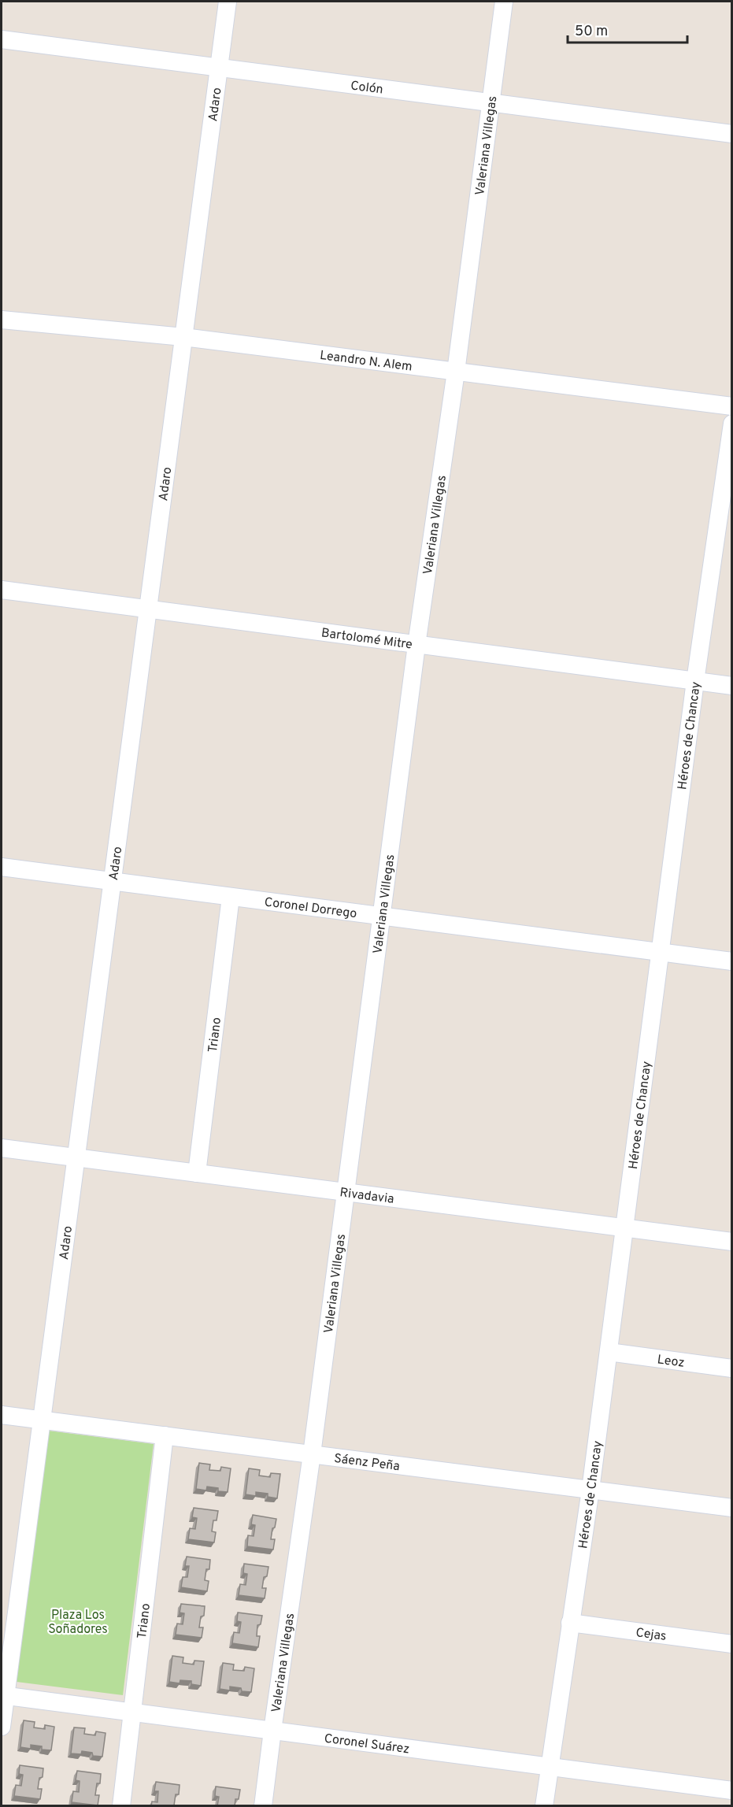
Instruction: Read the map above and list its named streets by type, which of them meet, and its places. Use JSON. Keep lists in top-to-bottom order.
{
  "streets": {
    "street": [
      "Colón",
      "Adaro",
      "Valeriana Villegas",
      "Leandro N. Alem",
      "Bartolomé Mitre",
      "Héroes de Chancay",
      "Coronel Dorrego",
      "Triano",
      "Rivadavia",
      "Leoz",
      "Sáenz Peña",
      "Cejas",
      "Coronel Suárez"
    ]
  },
  "crossings": [
    ["Colón", "Adaro"],
    ["Colón", "Valeriana Villegas"],
    ["Adaro", "Leandro N. Alem"],
    ["Adaro", "Bartolomé Mitre"],
    ["Adaro", "Coronel Dorrego"],
    ["Adaro", "Rivadavia"],
    ["Adaro", "Sáenz Peña"],
    ["Adaro", "Coronel Suárez"],
    ["Valeriana Villegas", "Leandro N. Alem"],
    ["Valeriana Villegas", "Bartolomé Mitre"],
    ["Valeriana Villegas", "Coronel Dorrego"],
    ["Valeriana Villegas", "Rivadavia"],
    ["Valeriana Villegas", "Sáenz Peña"],
    ["Valeriana Villegas", "Coronel Suárez"],
    ["Bartolomé Mitre", "Héroes de Chancay"],
    ["Héroes de Chancay", "Coronel Dorrego"],
    ["Héroes de Chancay", "Rivadavia"],
    ["Héroes de Chancay", "Leoz"],
    ["Héroes de Chancay", "Sáenz Peña"],
    ["Héroes de Chancay", "Cejas"],
    ["Héroes de Chancay", "Coronel Suárez"],
    ["Coronel Dorrego", "Triano"],
    ["Triano", "Rivadavia"],
    ["Triano", "Sáenz Peña"],
    ["Triano", "Coronel Suárez"]
  ],
  "parks": ["Plaza Los Soñadores"],
  "scale_bar": "50 m"
}
